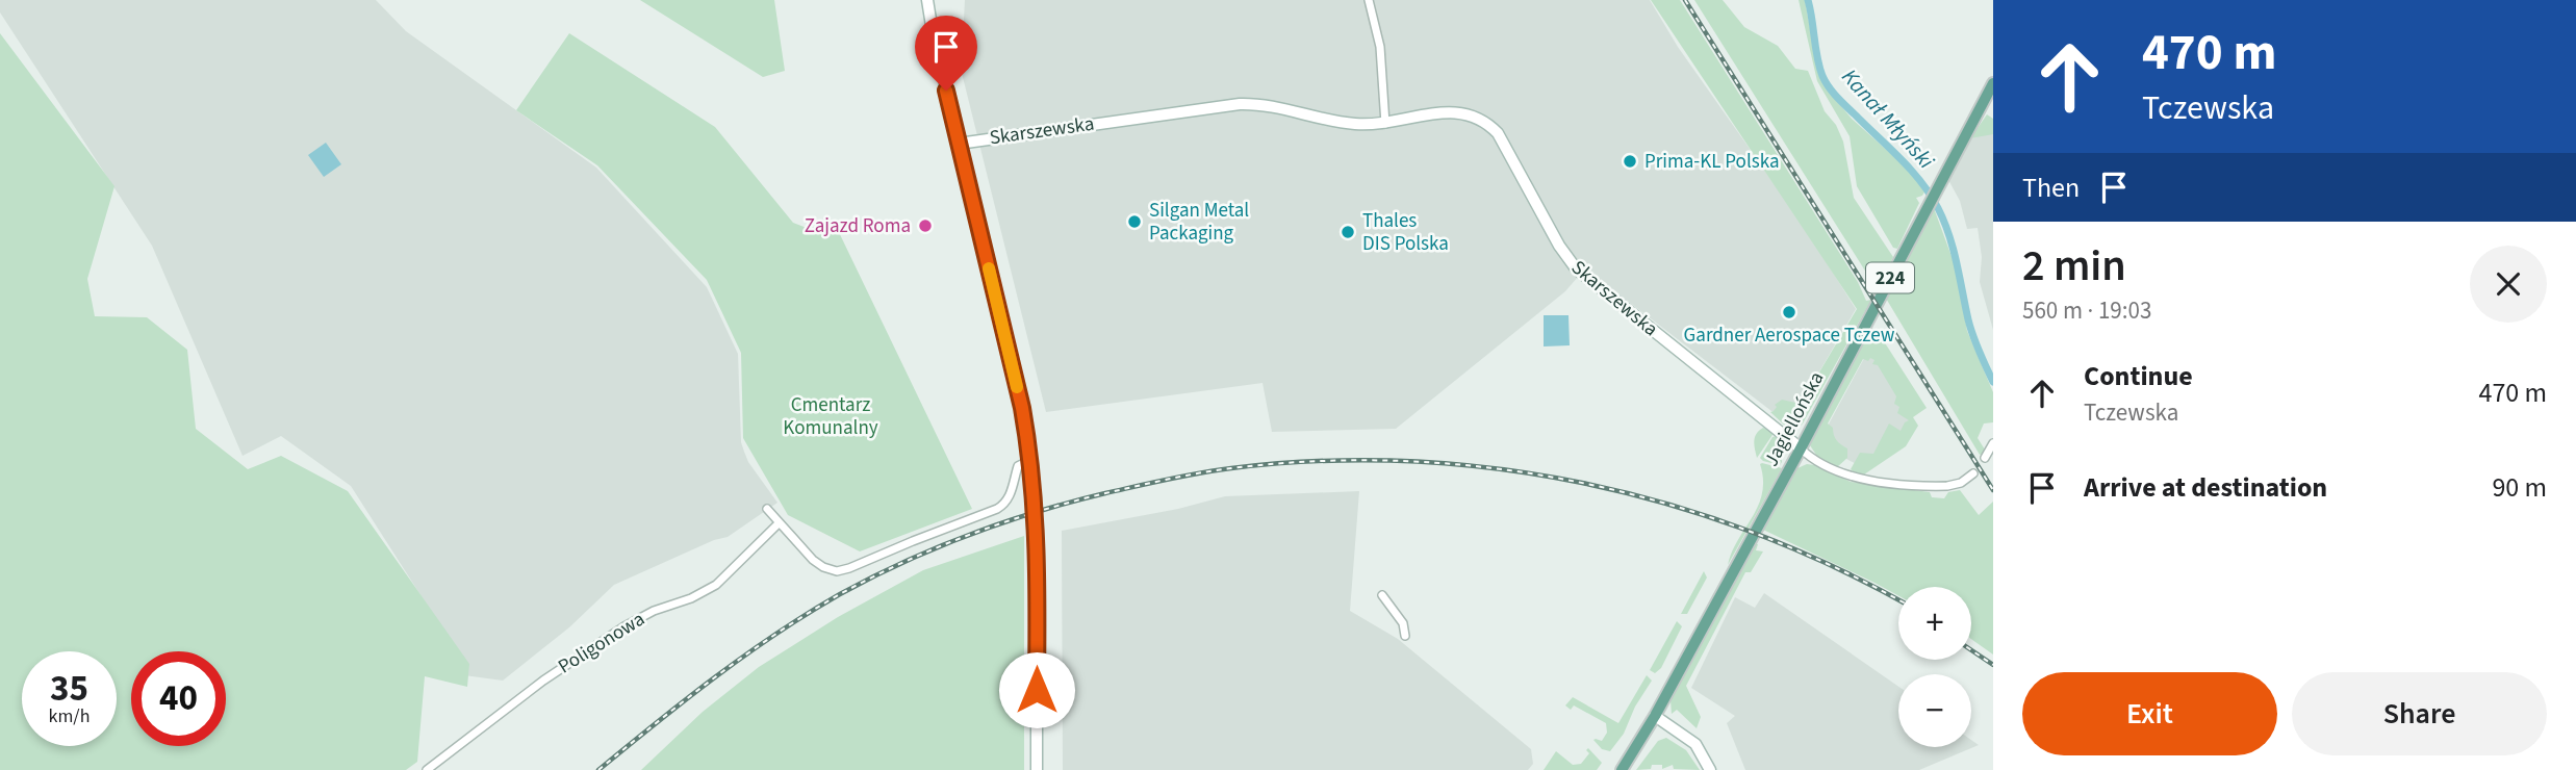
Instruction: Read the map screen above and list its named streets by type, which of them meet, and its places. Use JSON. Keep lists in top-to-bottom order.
{
  "streets": {
    "main road": ["224", "Jagiellońska"],
    "street": ["Skarszewska", "Poligonowa"]
  },
  "crossings": [
    ["Skarszewska", "Jagiellońska"]
  ],
  "water": ["Kanał Młyński"],
  "parks": ["Cmentarz Komunalny"],
  "places": [
    "Prima-KL Polska",
    "Silgan Metal Packaging",
    "Zajazd Roma",
    "Thales DIS Polska",
    "Gardner Aerospace Tczew"
  ],
  "page": {
    "turn": ["470 m", "Tczewska"],
    "then": "Then",
    "heading": ["2 min", "560 m · 19:03"],
    "list": [
      {
        "name": "Continue",
        "note": "Tczewska",
        "value": "470 m"
      },
      {
        "name": "Arrive at destination",
        "value": "90 m"
      }
    ],
    "map_buttons": ["+", "−"],
    "speed": "35 km/h",
    "limit": "40",
    "buttons": ["Exit", "Share"]
  }
}
